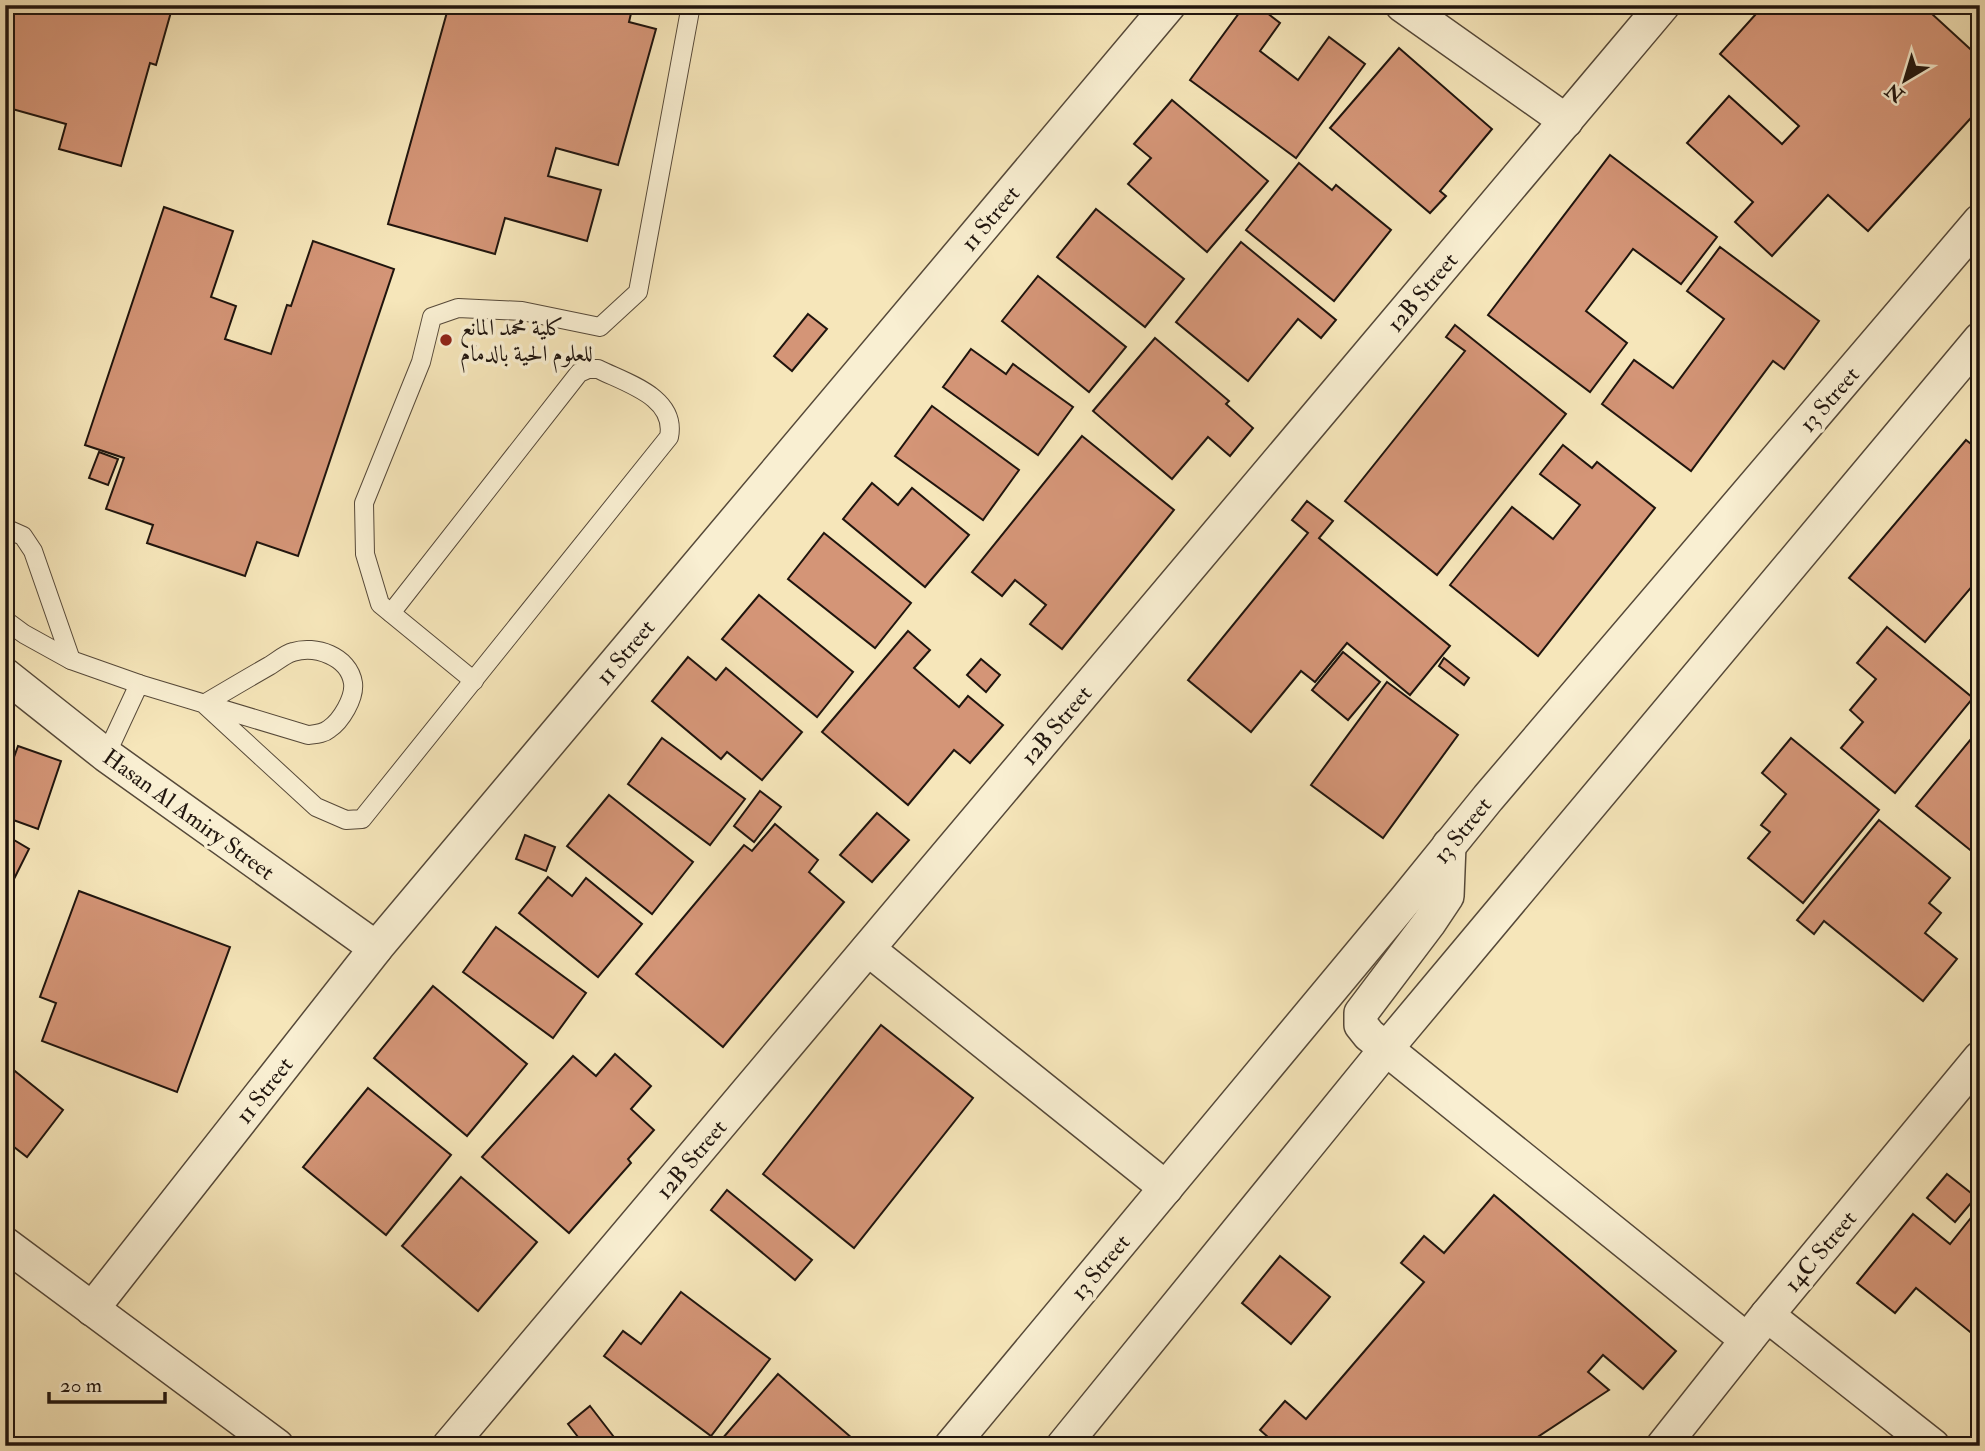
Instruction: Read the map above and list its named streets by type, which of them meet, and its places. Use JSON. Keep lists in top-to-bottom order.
{
  "streets": {
    "street": [
      "11 Street",
      "12B Street",
      "13 Street",
      "Hasan Al Amiry Street",
      "14C Street"
    ]
  },
  "crossings": [
    ["11 Street", "Hasan Al Amiry Street"]
  ],
  "places": ["كلية محمد المانع للعلوم الحية بالدمام"],
  "scale_bar": "20 m",
  "north": "bottom left"
}
